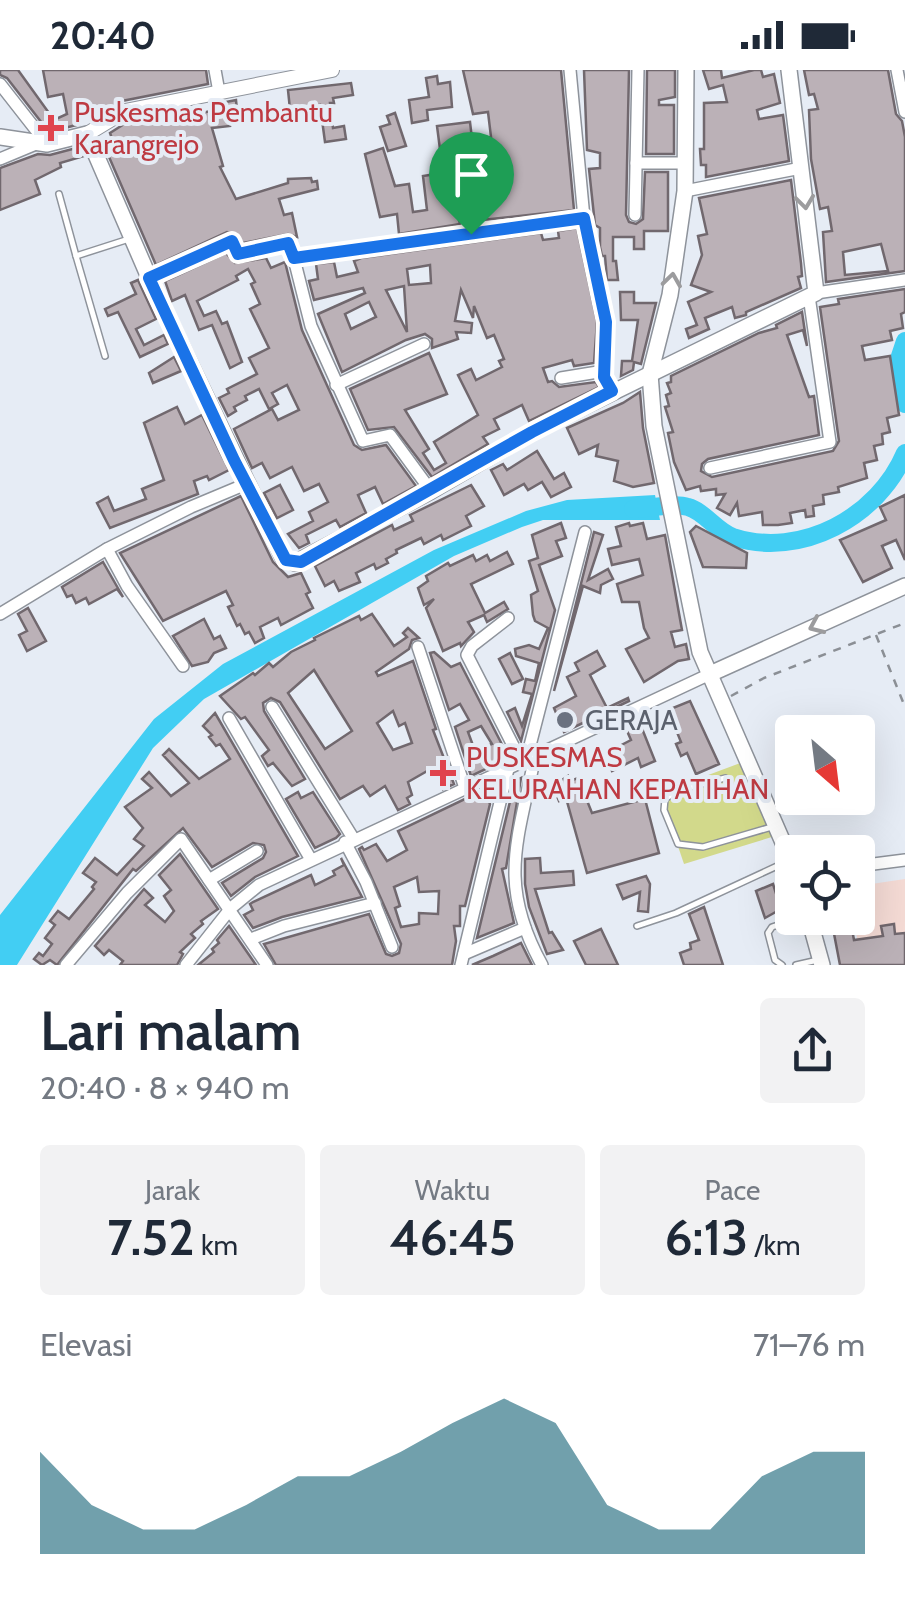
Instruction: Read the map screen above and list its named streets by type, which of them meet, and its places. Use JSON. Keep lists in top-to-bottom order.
{
  "places": {
    "health": ["Puskesmas Pembantu Karangrejo", "PUSKESMAS KELURAHAN KEPATIHAN"],
    "other": ["GERAJA"]
  },
  "north": "bottom right",
  "page": {
    "status": "20:40",
    "heading": ["Lari malam", "20:40 · 8 × 940 m"],
    "stats": [
      ["Jarak", "7.52 km"],
      ["Waktu", "46:45"],
      ["Pace", "6:13 /km"]
    ],
    "chart": ["Elevasi", "71–76 m"]
  }
}
